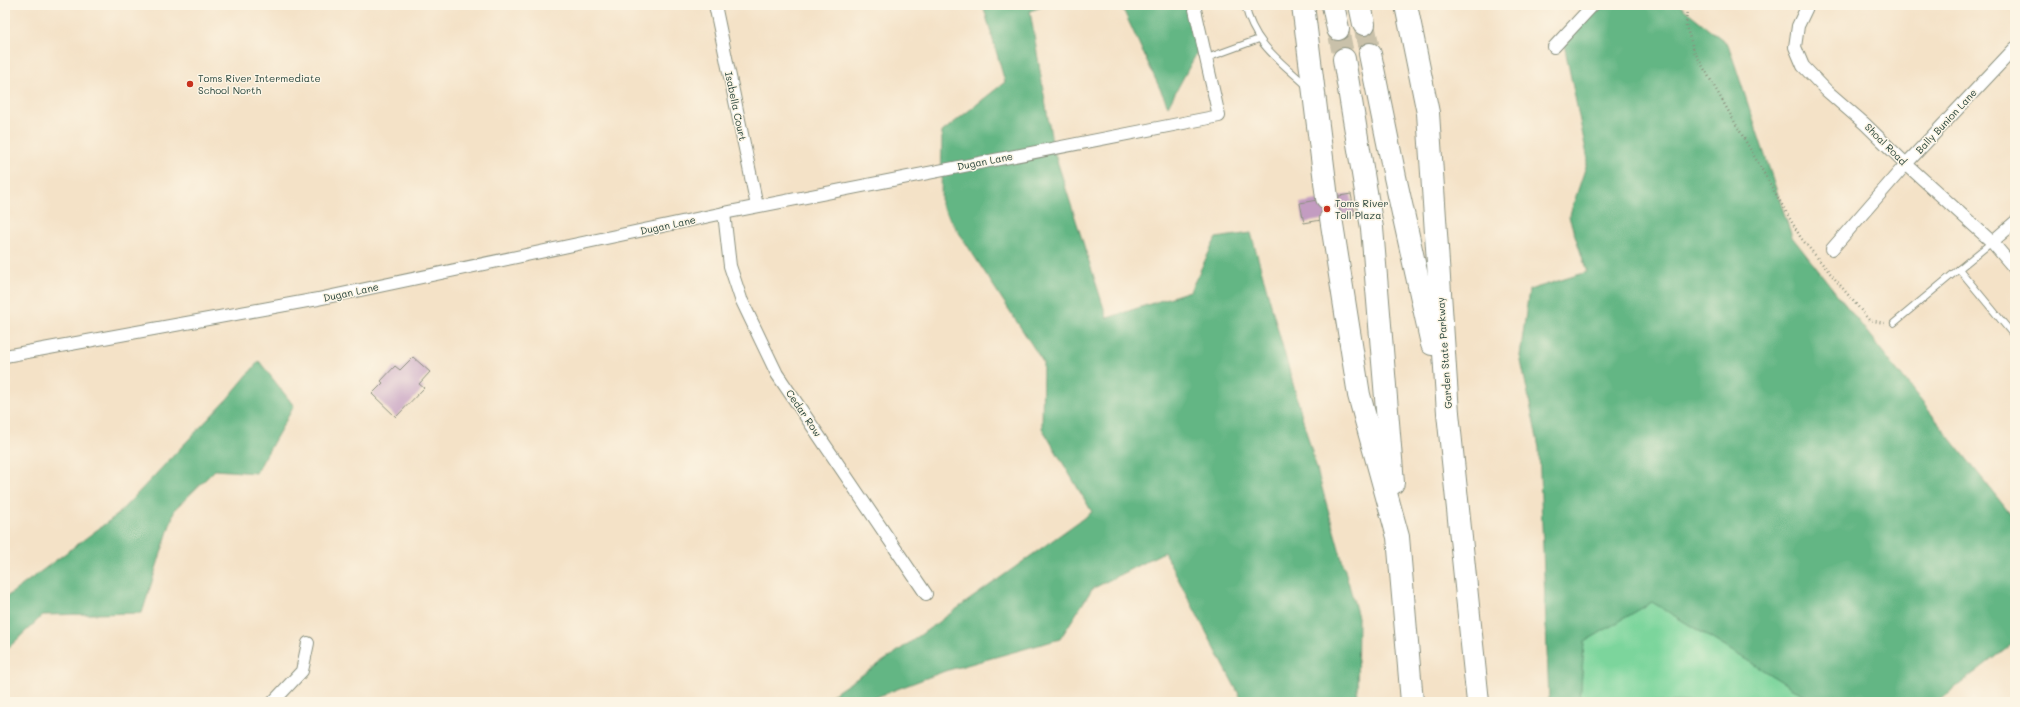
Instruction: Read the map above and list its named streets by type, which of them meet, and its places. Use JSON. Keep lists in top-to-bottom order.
{
  "streets": {
    "highway": ["Garden State Parkway"],
    "street": [
      "Isabella Court",
      "Bally Bunion Lane",
      "Shoal Road",
      "Dugan Lane",
      "Cedar Row"
    ]
  },
  "crossings": [
    ["Isabella Court", "Dugan Lane"],
    ["Bally Bunion Lane", "Shoal Road"],
    ["Dugan Lane", "Cedar Row"]
  ],
  "places": ["Toms River Intermediate School North", "Toms River Toll Plaza"]
}
